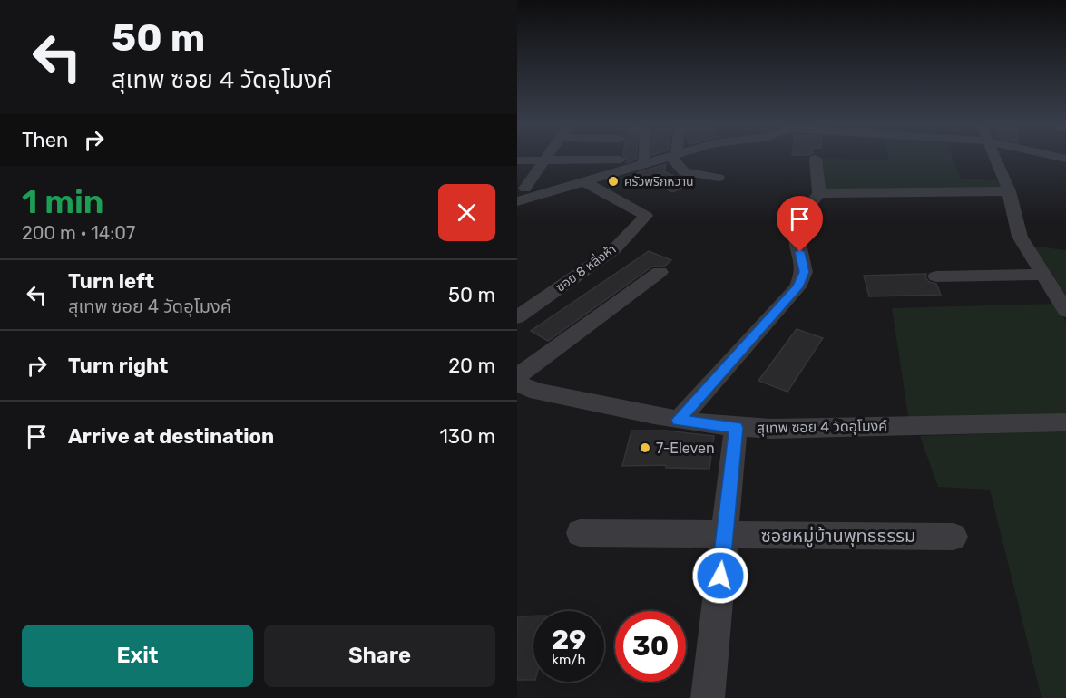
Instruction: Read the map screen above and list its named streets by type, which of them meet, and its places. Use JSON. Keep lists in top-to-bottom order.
{
  "streets": {
    "street": ["ซอย 8 หลิ่งห้า", "สุเทพ ซอย 4 วัดอุโมงค์", "ซอยหมู่บ้านพุทธธรรม"]
  },
  "places": ["ครัวพริกหวาน", "7-Eleven"],
  "page": {
    "turn": ["50 m", "สุเทพ ซอย 4 วัดอุโมงค์"],
    "then": "Then",
    "heading": ["1 min", "200 m · 14:07"],
    "list": [
      {
        "name": "Turn left",
        "note": "สุเทพ ซอย 4 วัดอุโมงค์",
        "value": "50 m"
      },
      {
        "name": "Turn right",
        "value": "20 m"
      },
      {
        "name": "Arrive at destination",
        "value": "130 m"
      }
    ],
    "speed": "29 km/h",
    "limit": "30",
    "buttons": ["Exit", "Share"]
  }
}
